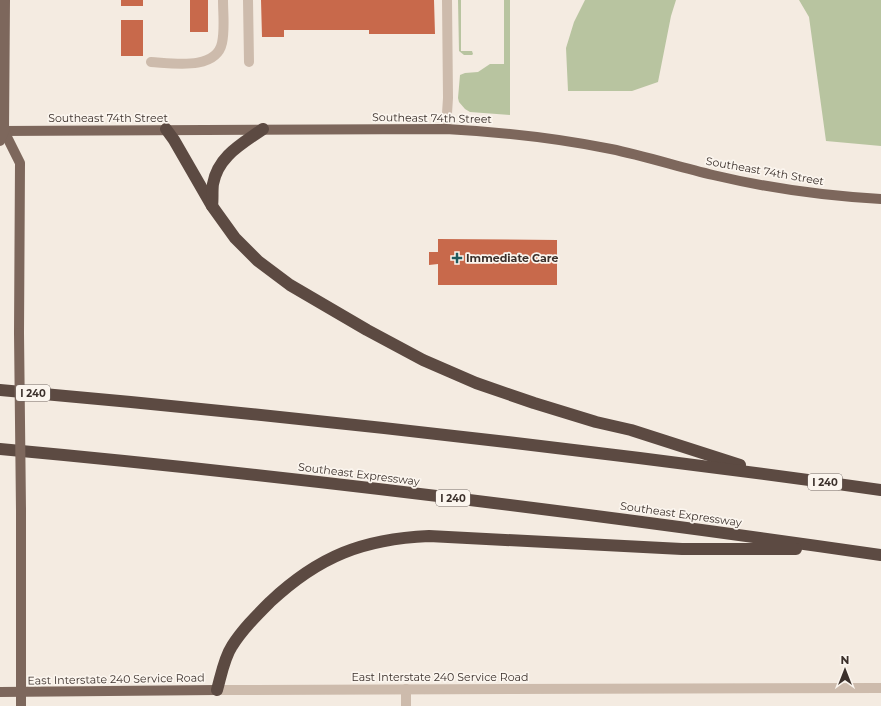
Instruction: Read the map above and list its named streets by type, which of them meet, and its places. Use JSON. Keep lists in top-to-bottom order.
{
  "streets": {
    "highway": ["I 240", "Southeast Expressway"],
    "main road": ["Southeast 74th Street", "East Interstate 240 Service Road"]
  },
  "places": {
    "health": ["Immediate Care"]
  },
  "north": "top"
}
